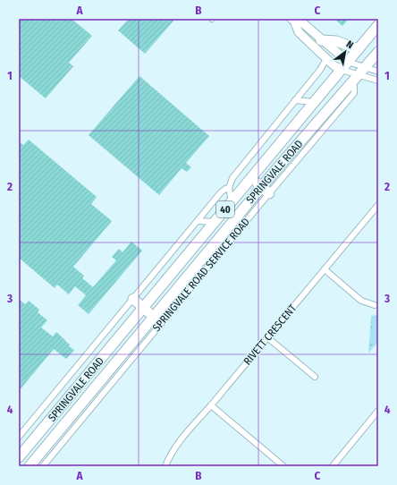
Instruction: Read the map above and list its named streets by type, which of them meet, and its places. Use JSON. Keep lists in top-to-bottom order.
{
  "streets": {
    "highway": ["SPRINGVALE ROAD", "40"],
    "street": ["SPRINGVALE ROAD SERVICE ROAD", "RIVETT CRESCENT"]
  },
  "crossings": [
    ["SPRINGVALE ROAD", "SPRINGVALE ROAD SERVICE ROAD"]
  ],
  "north": "top right",
  "grid": {
    "columns": ["A", "B", "C"],
    "rows": [
      "1",
      "2",
      "3",
      "4"
    ]
  }
}
